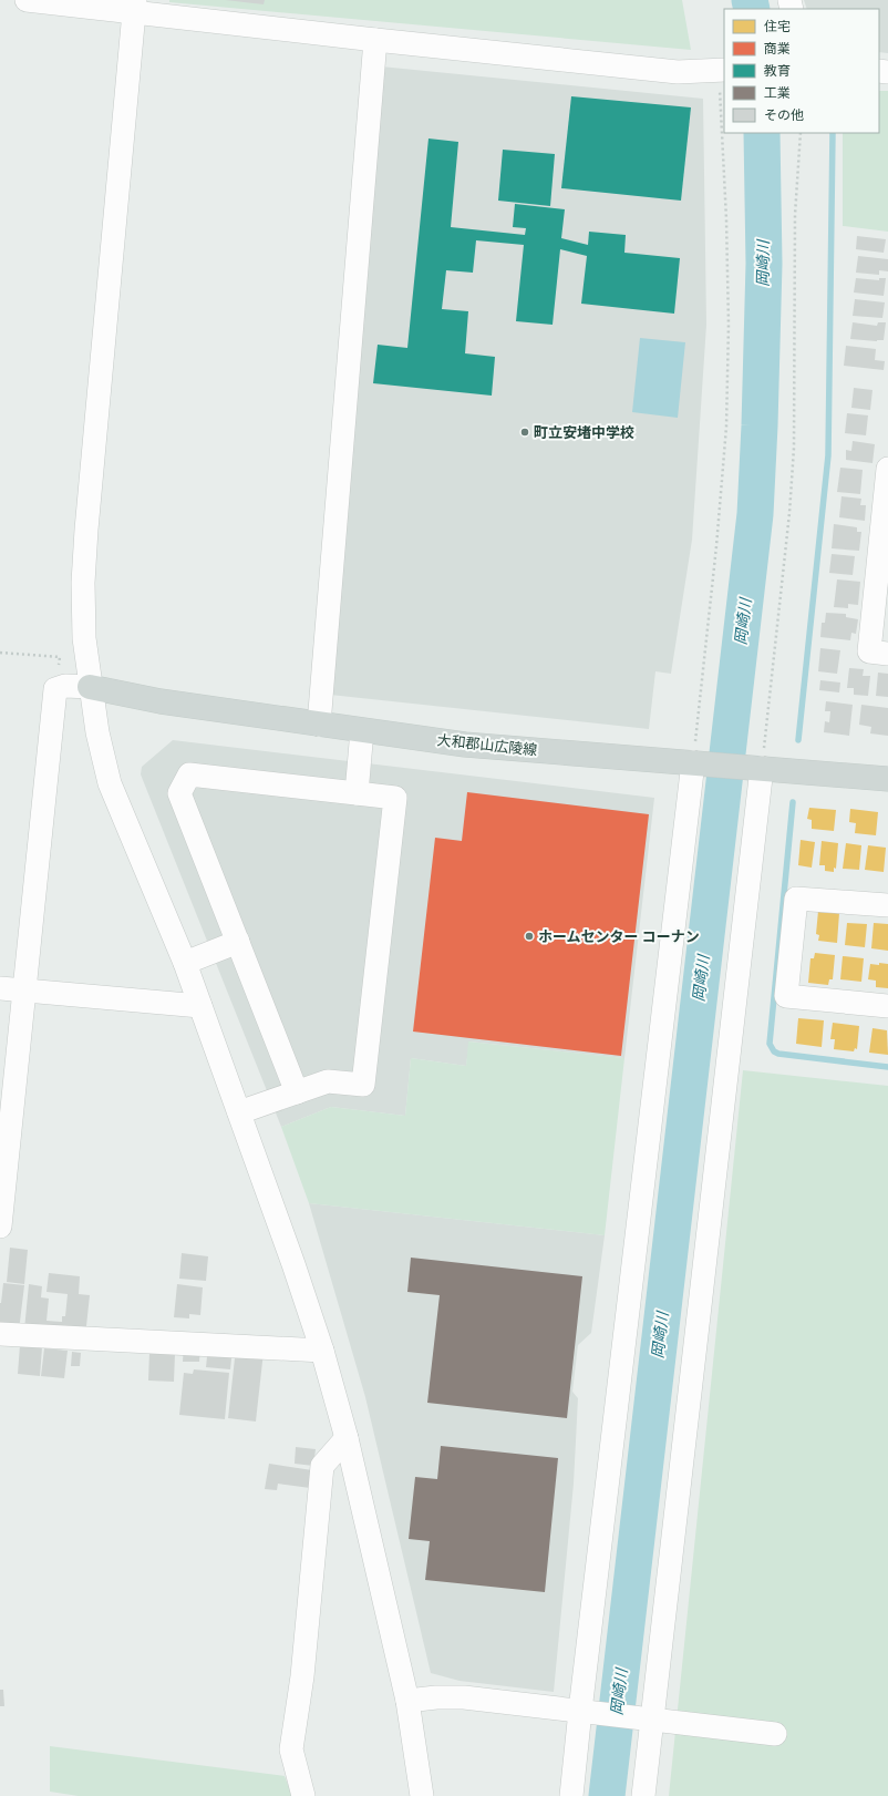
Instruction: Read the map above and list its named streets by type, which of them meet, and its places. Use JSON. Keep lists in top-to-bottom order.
{
  "streets": {
    "main road": ["大和郡山広陵線"]
  },
  "water": ["岡崎川"],
  "places": ["町立安堵中学校", "ホームセンター コーナン"],
  "legend": [
    "住宅",
    "商業",
    "教育",
    "工業",
    "その他"
  ]
}
